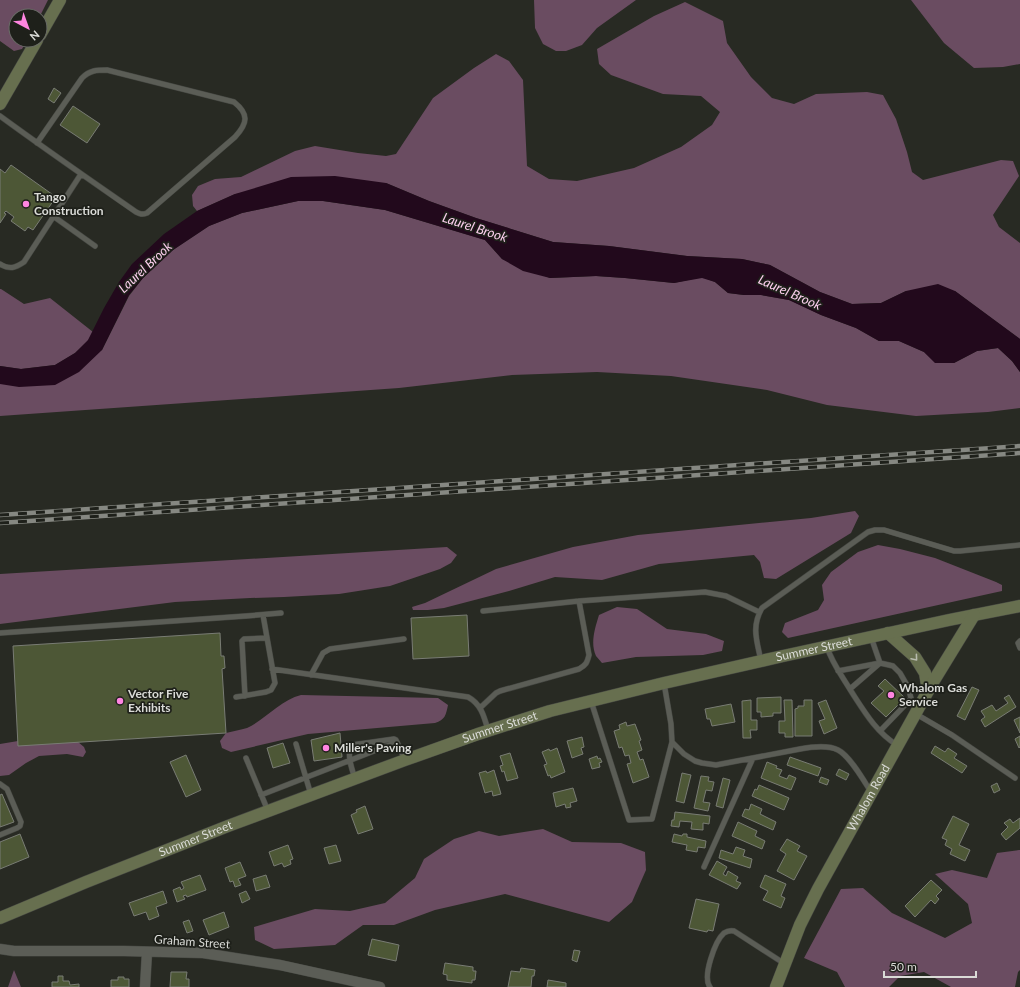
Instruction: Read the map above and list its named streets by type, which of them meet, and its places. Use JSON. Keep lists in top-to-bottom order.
{
  "streets": {
    "main road": ["Summer Street", "Whalom Road"],
    "street": ["Graham Street"]
  },
  "crossings": [
    ["Summer Street", "Whalom Road"]
  ],
  "water": ["Laurel Brook"],
  "places": [
    "Tango Construction",
    "Whalom Gas Service",
    "Vector Five Exhibits",
    "Miller's Paving"
  ],
  "scale_bar": "50 m",
  "north": "bottom right"
}
